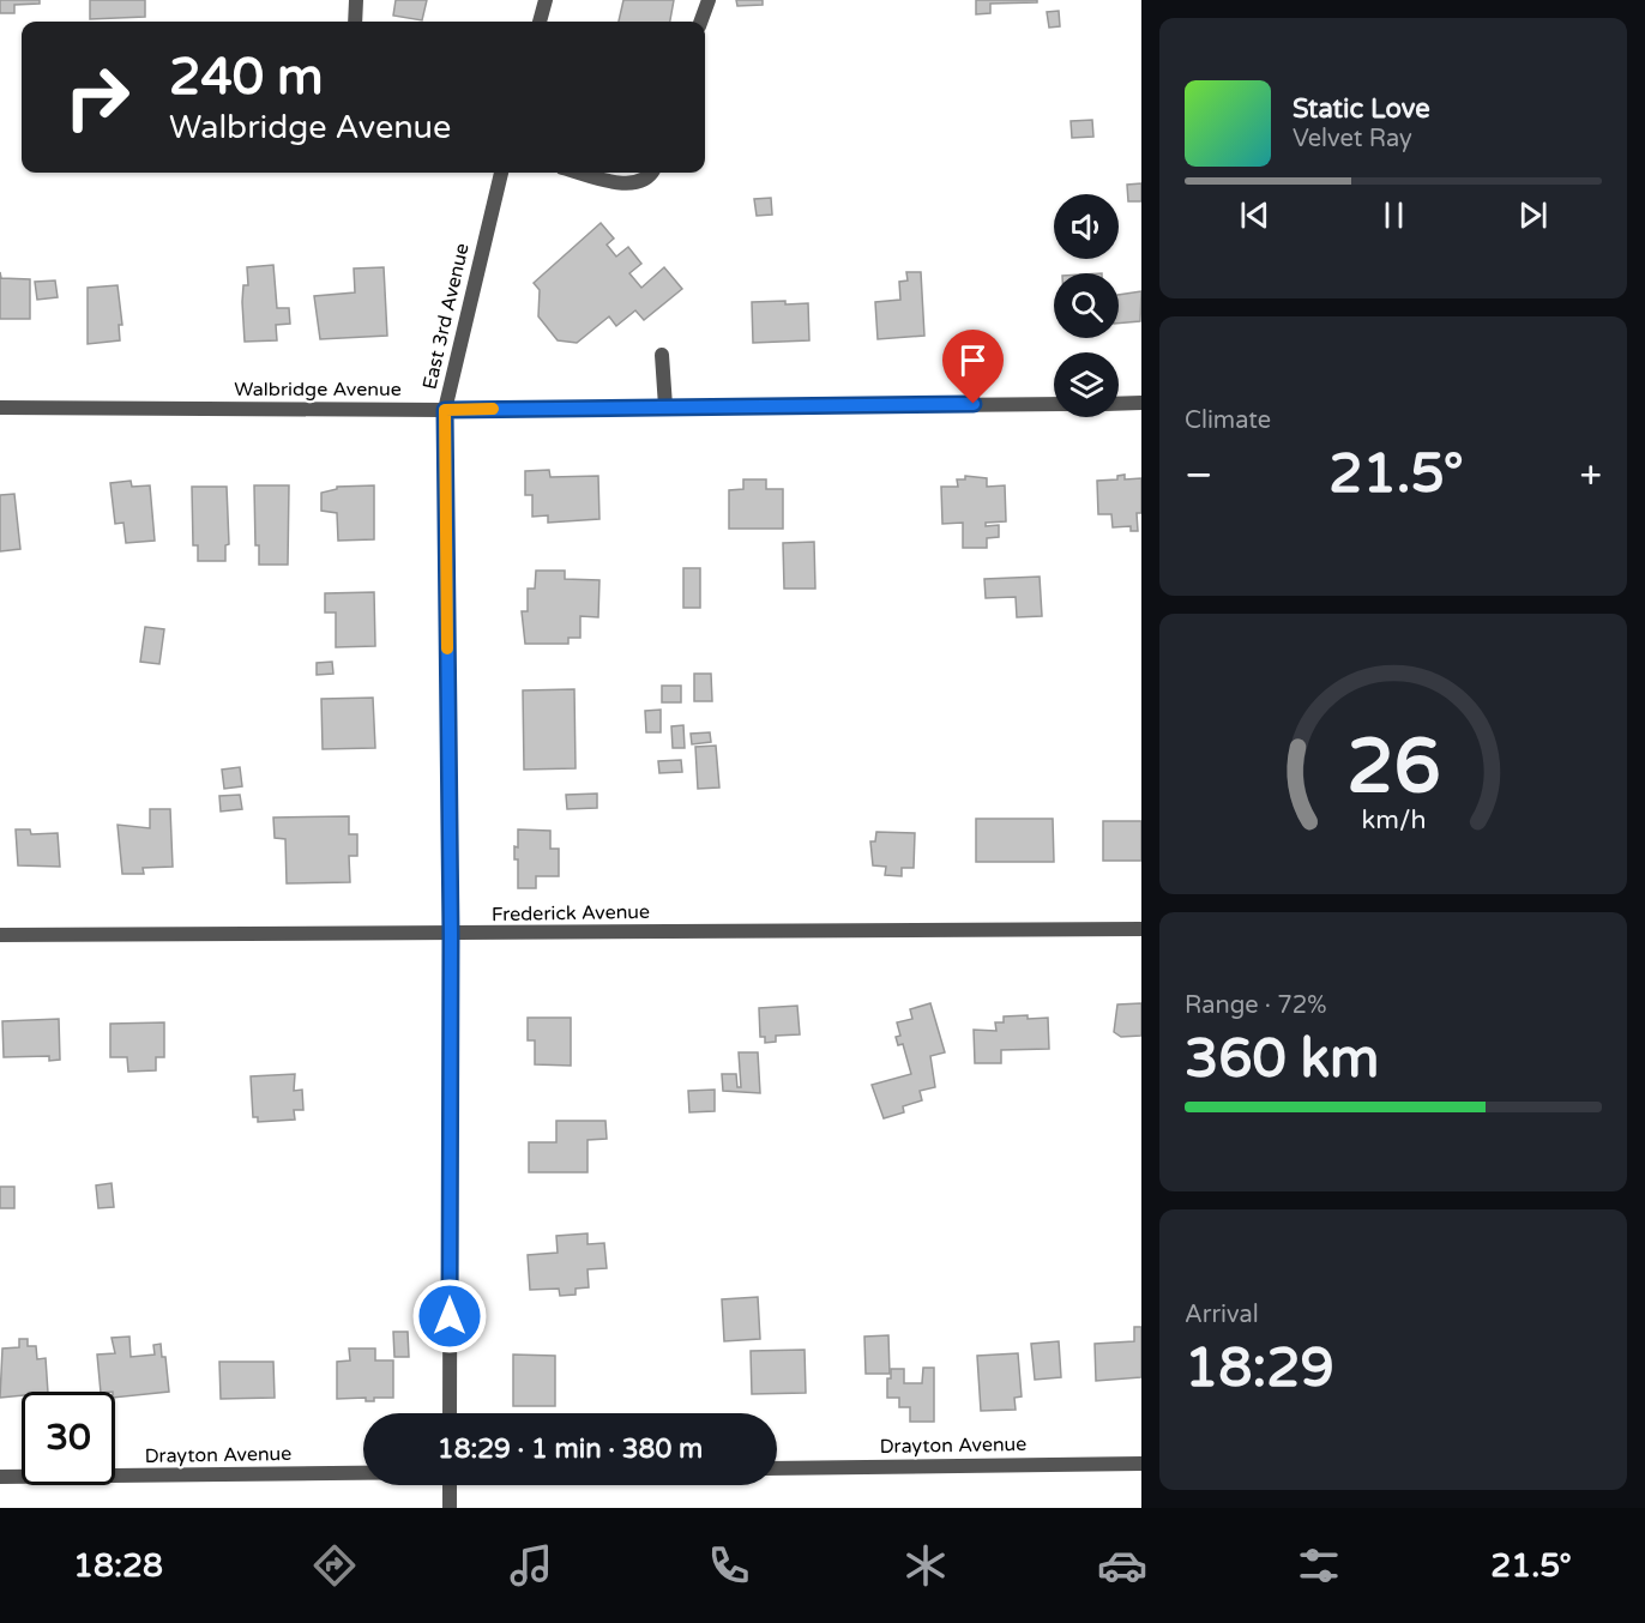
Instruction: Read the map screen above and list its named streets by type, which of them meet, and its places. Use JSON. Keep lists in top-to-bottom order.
{
  "streets": {
    "street": [
      "East 3rd Avenue",
      "Walbridge Avenue",
      "Frederick Avenue",
      "Drayton Avenue"
    ]
  },
  "crossings": [
    ["East 3rd Avenue", "Walbridge Avenue"],
    ["East 3rd Avenue", "Frederick Avenue"]
  ],
  "page": {
    "turn": ["240 m", "Walbridge Avenue"],
    "song": ["Static Love", "Velvet Ray"],
    "tile": [
      "Climate",
      ["Range · 72%", "360 km"],
      ["Arrival", "18:29"]
    ],
    "heat": ["−", "21.5°", "+"],
    "limit": "30",
    "trip": "18:29 · 1 min · 380 m",
    "tabs": ["18:28", "21.5°"],
    "gauge": ["26", "km/h"]
  }
}
